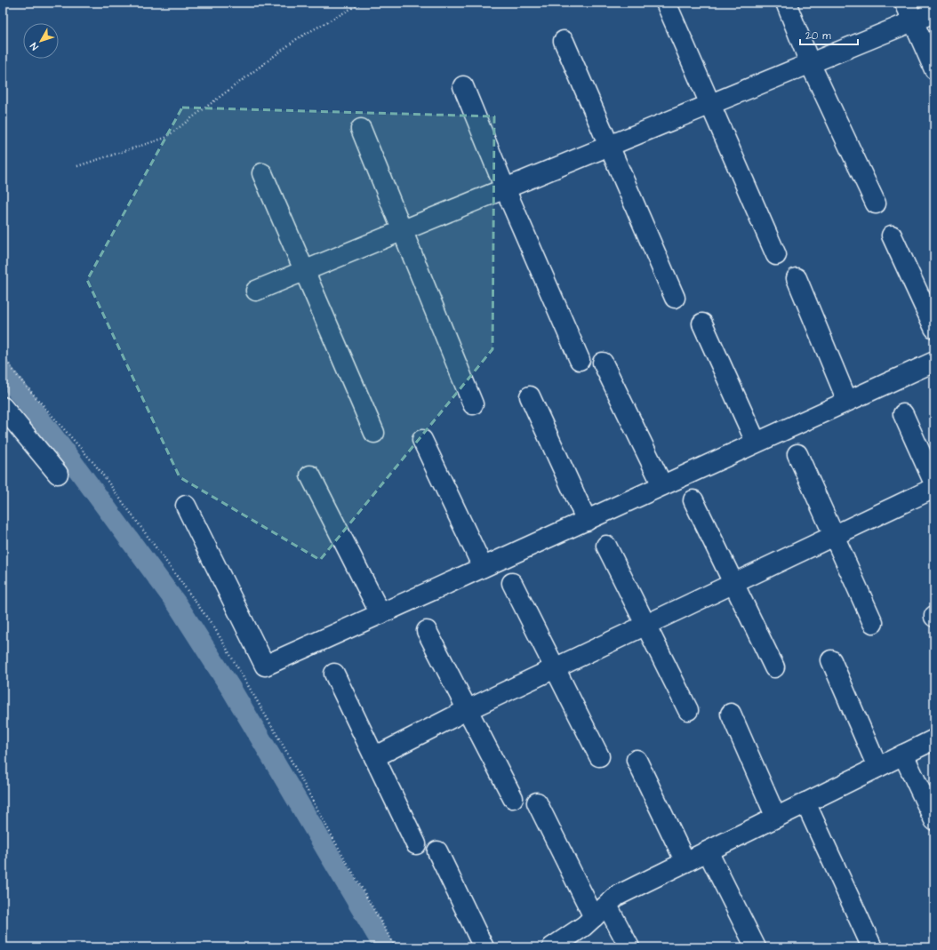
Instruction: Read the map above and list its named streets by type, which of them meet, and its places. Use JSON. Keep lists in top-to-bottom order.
{
  "scale_bar": "20 m",
  "north": "bottom left"
}
